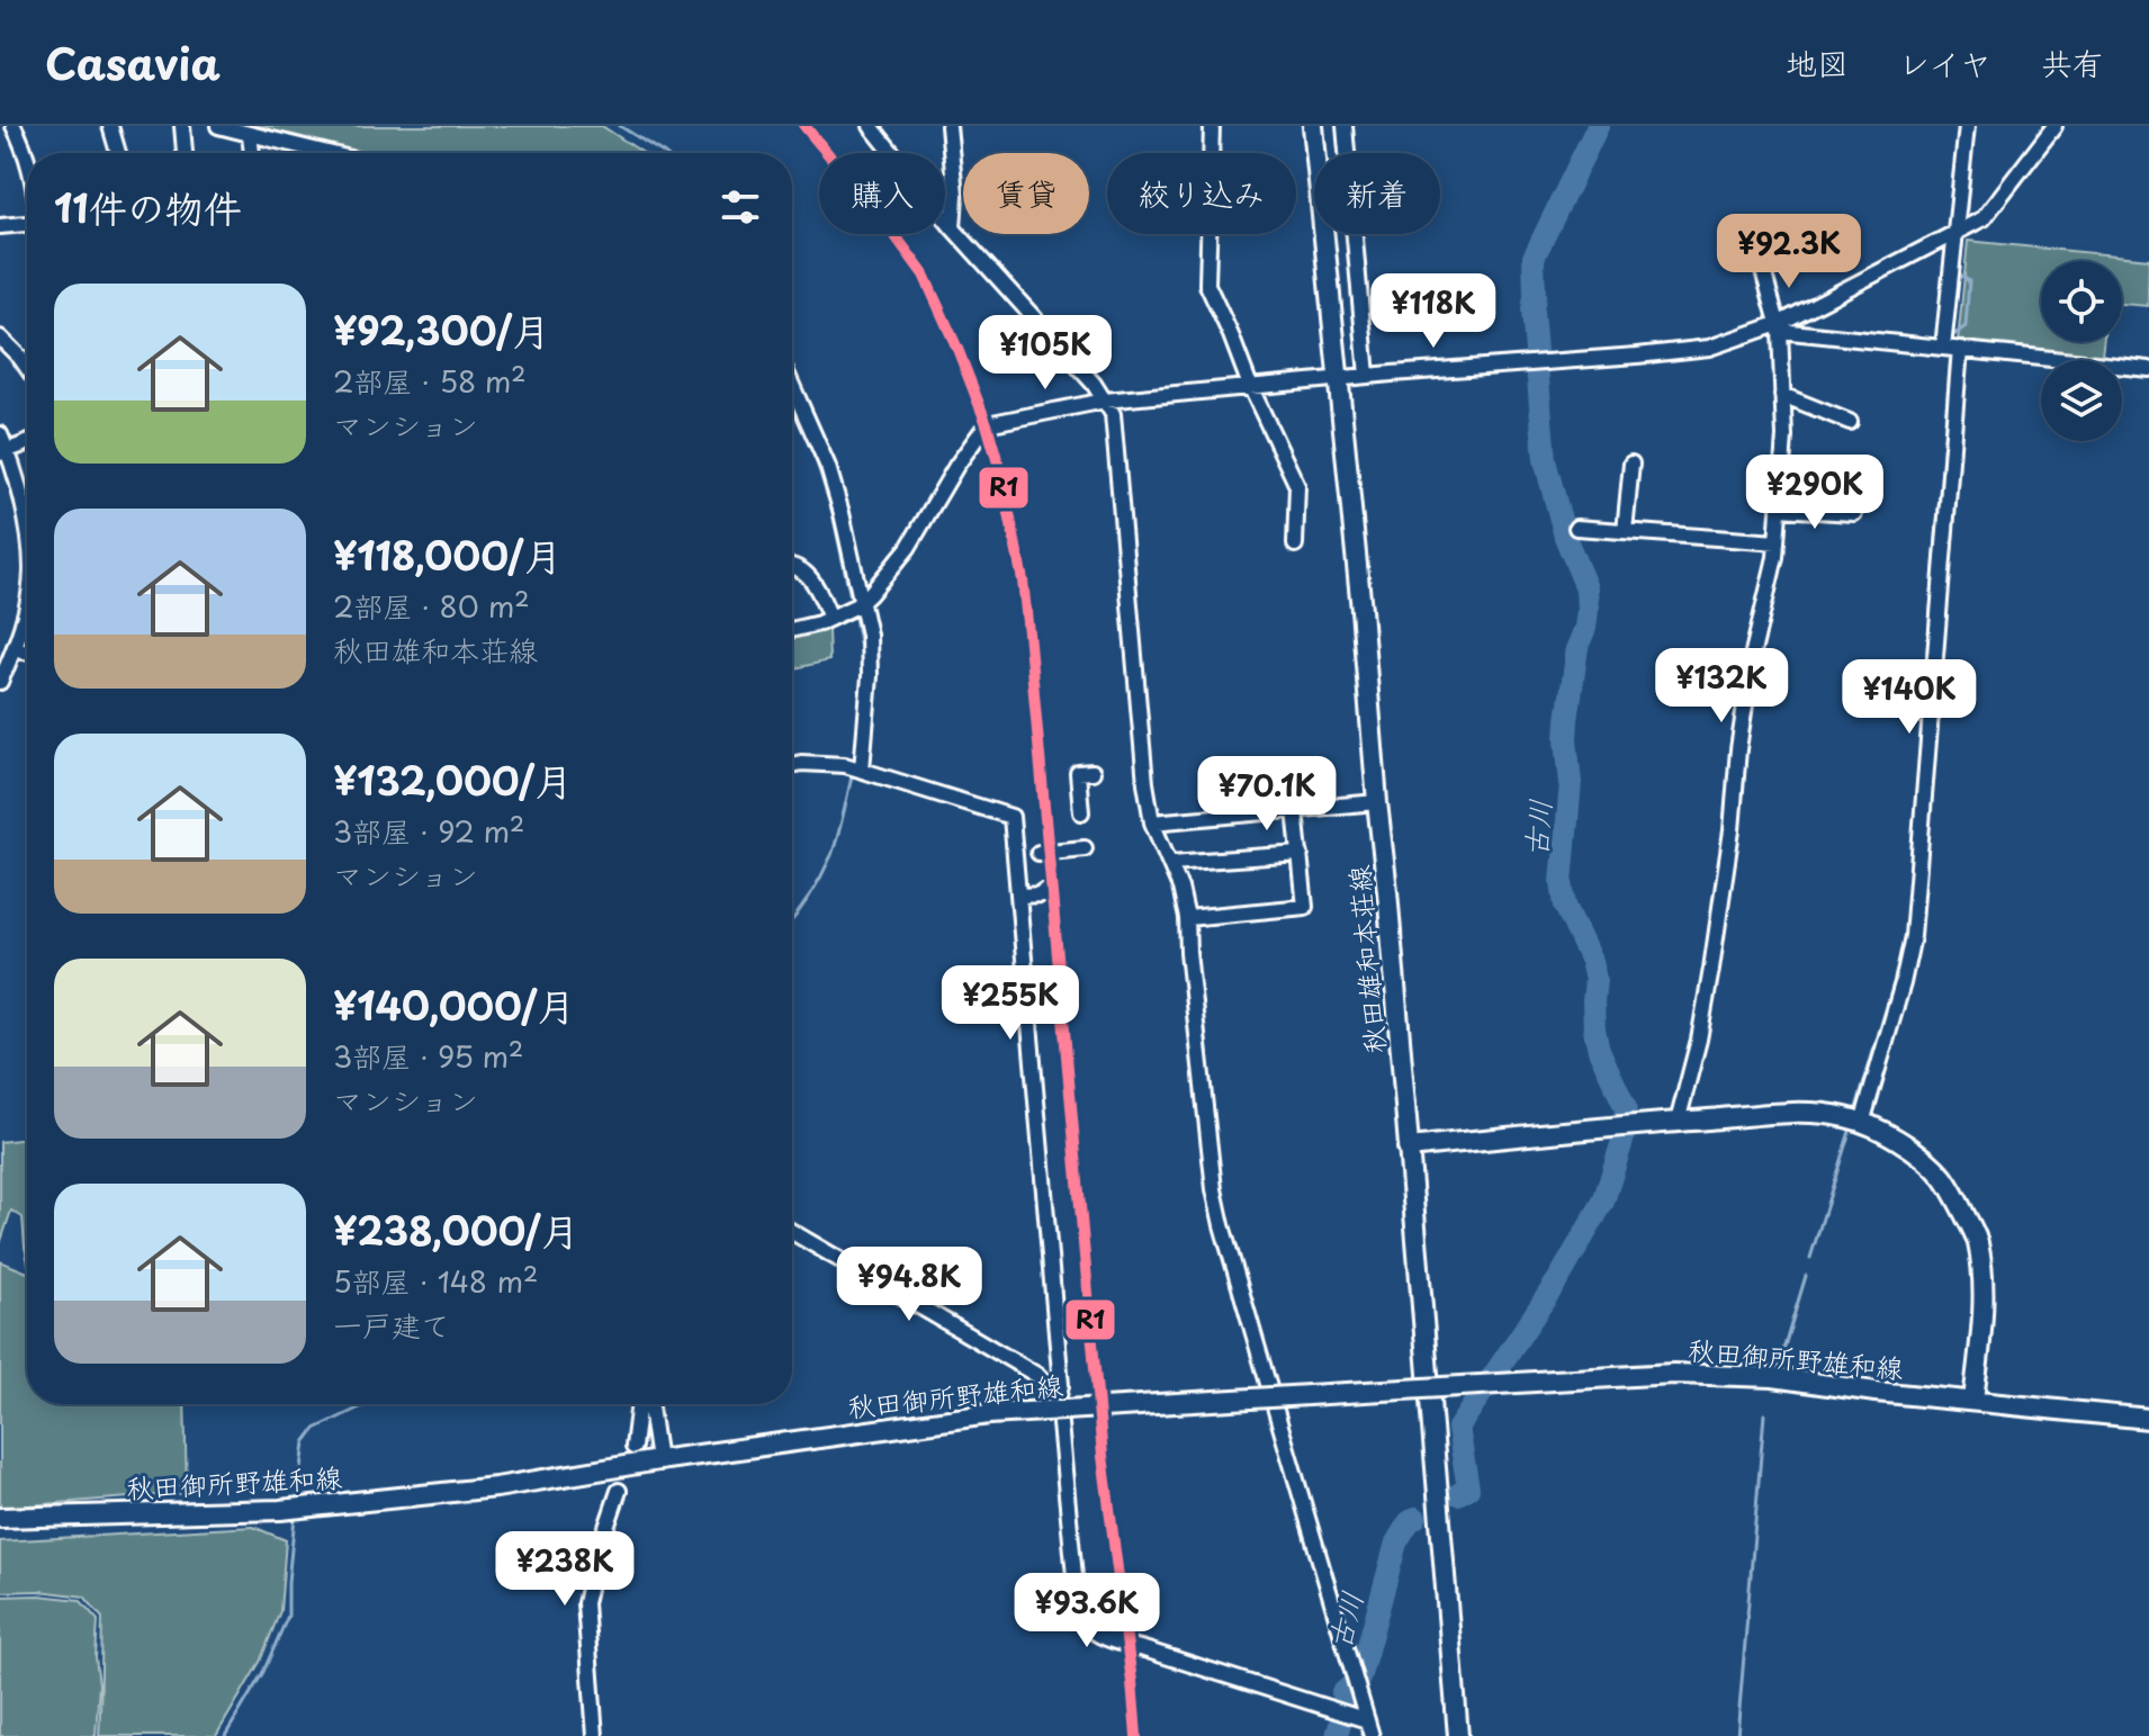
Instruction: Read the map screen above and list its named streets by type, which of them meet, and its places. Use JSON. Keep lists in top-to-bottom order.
{
  "streets": {
    "main road": ["秋田雄和本荘線", "秋田御所野雄和線"]
  },
  "water": ["古川"],
  "lines": ["transit line R1"],
  "page": {
    "header": "Casavia",
    "nav": ["地図", "レイヤ", "共有"],
    "chip": [
      "購入",
      "賃貸",
      "絞り込み",
      "新着"
    ],
    "heading": "11件の物件",
    "price": [
      "¥92.3K",
      "¥118K",
      "¥105K",
      "¥290K",
      "¥132K",
      "¥140K",
      "¥70.1K",
      "¥255K",
      "¥94.8K",
      "¥238K",
      "¥93.6K"
    ],
    "list": [
      {
        "name": "¥92,300/月",
        "note": "2部屋 · 58 m² · マンション"
      },
      {
        "name": "¥118,000/月",
        "note": "2部屋 · 80 m² · 秋田雄和本荘線"
      },
      {
        "name": "¥132,000/月",
        "note": "3部屋 · 92 m² · マンション"
      },
      {
        "name": "¥140,000/月",
        "note": "3部屋 · 95 m² · マンション"
      },
      {
        "name": "¥238,000/月",
        "note": "5部屋 · 148 m² · 一戸建て"
      }
    ]
  }
}
